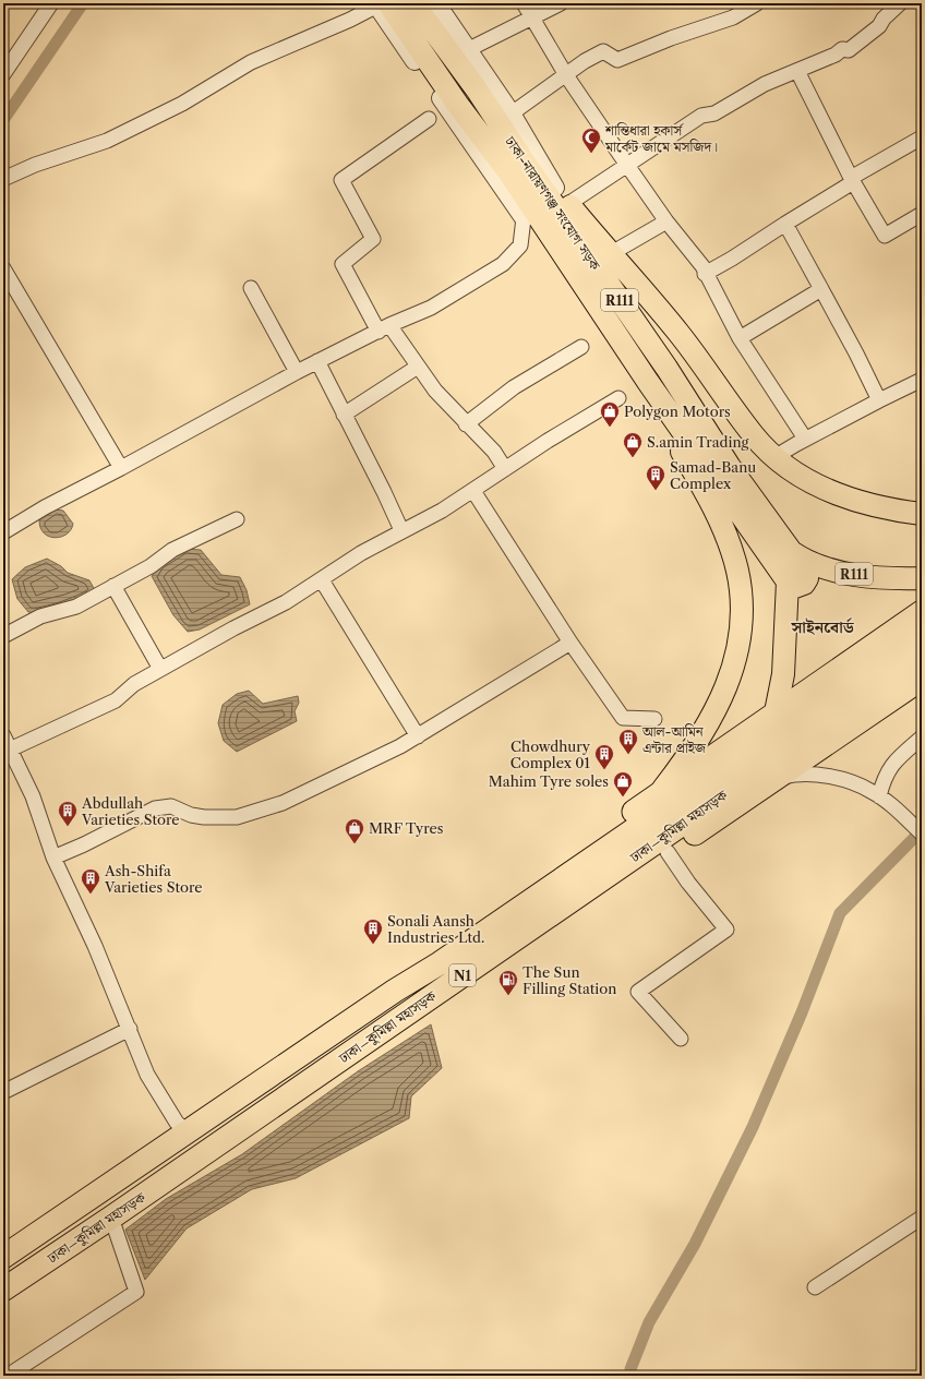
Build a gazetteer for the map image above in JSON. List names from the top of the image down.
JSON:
{
  "streets": {
    "highway": ["ঢাকা–কুমিল্লা মহাসড়ক", "N1"],
    "main road": ["ঢাকা-নারায়ণগঞ্জ সংযোগ সড়ক", "R111"]
  },
  "crossings": [
    ["ঢাকা-নারায়ণগঞ্জ সংযোগ সড়ক", "R111"]
  ],
  "districts": ["সাইনবোর্ড"],
  "places": {
    "mosque": ["শান্তিধারা হকার্স মার্কেট জামে মসজিদ।"],
    "shop": [
      "Polygon Motors",
      "S.amin Trading",
      "Mahim Tyre soles",
      "MRF Tyres"
    ],
    "building": [
      "Samad-Banu Complex",
      "আল-আমিন এন্টার প্রাইজ",
      "Chowdhury Complex 01",
      "Abdullah Varieties Store",
      "Ash-Shifa Varieties Store",
      "Sonali Aansh Industries Ltd."
    ],
    "fuel station": ["The Sun Filling Station"]
  }
}
